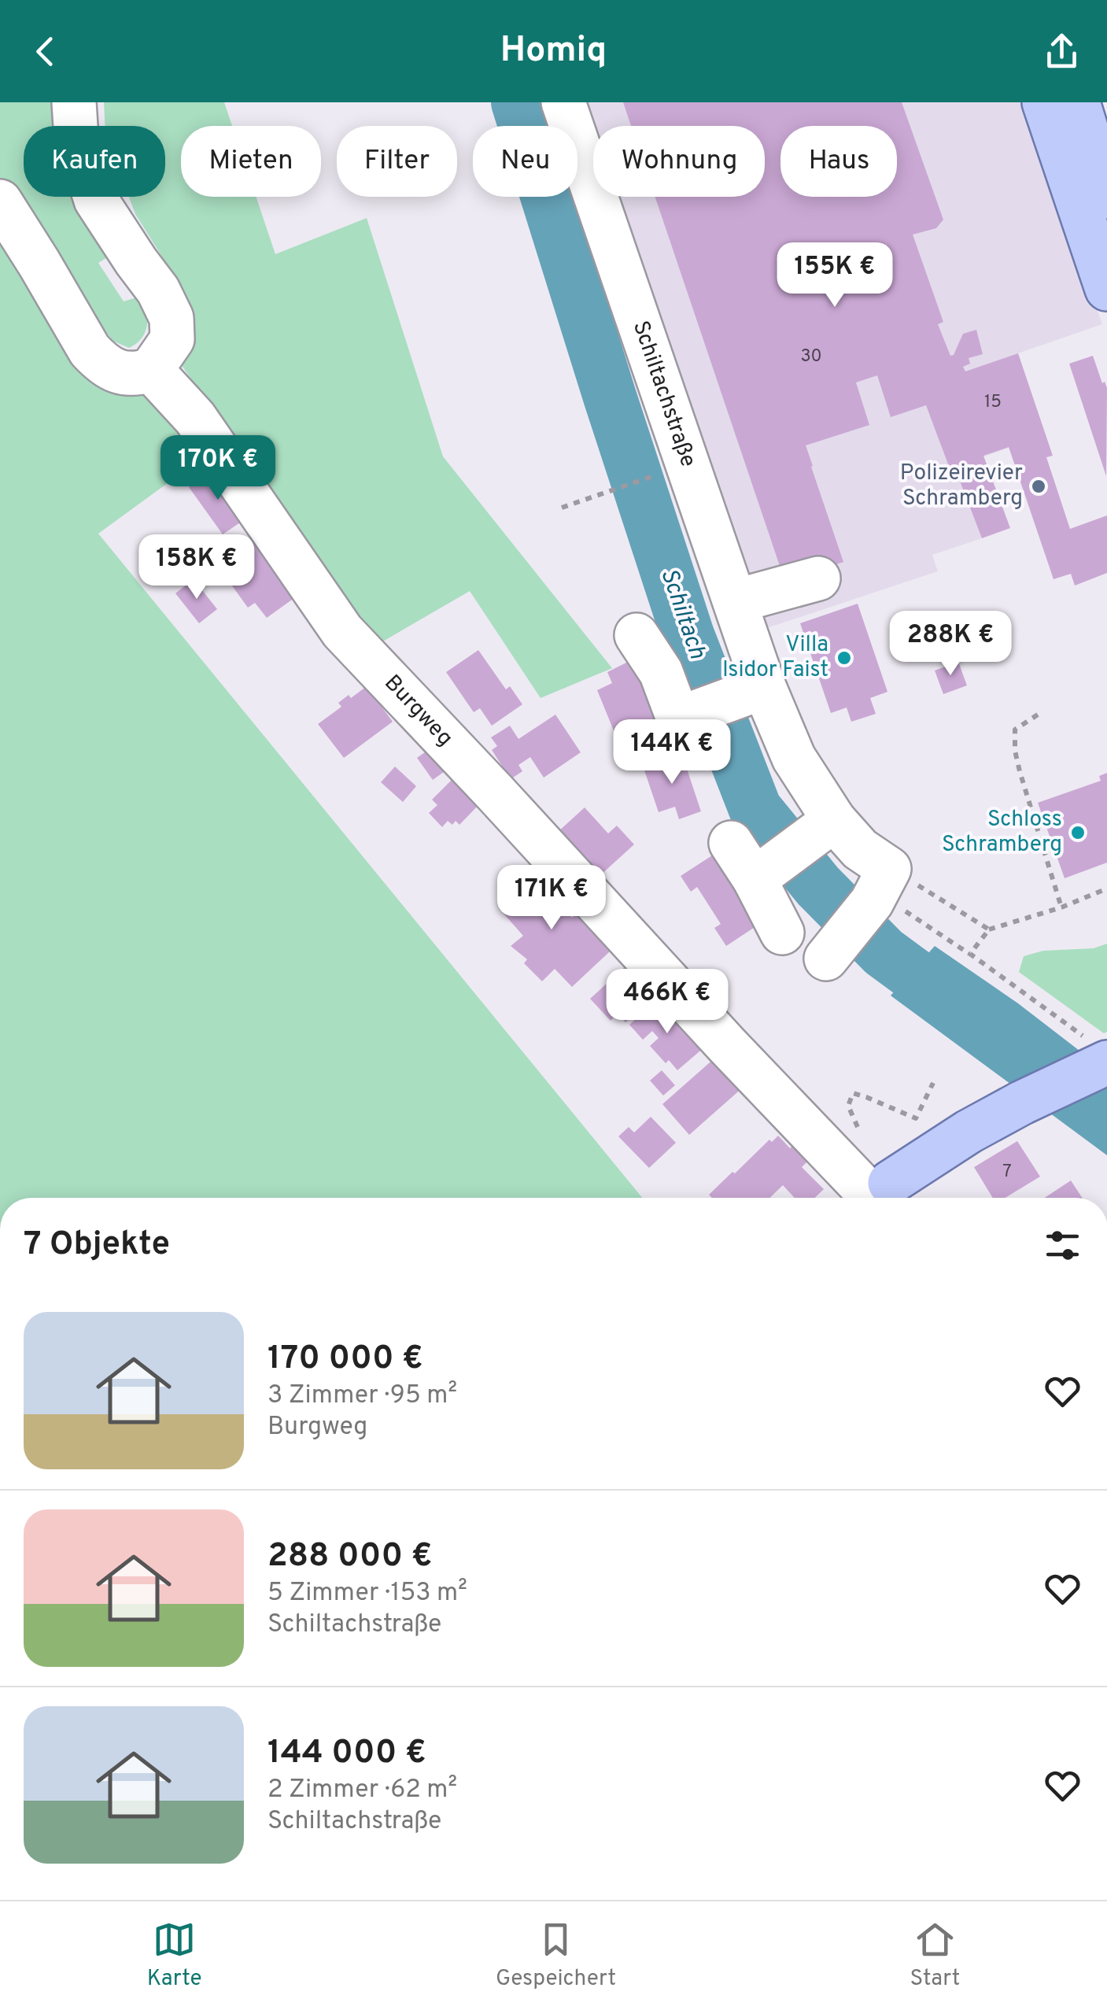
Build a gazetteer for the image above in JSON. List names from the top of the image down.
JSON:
{
  "streets": {
    "street": ["Schiltachstraße", "Burgweg"]
  },
  "water": ["Schiltach"],
  "places": ["Polizeirevier Schramberg", "Villa Isidor Faist", "Schloss Schramberg"],
  "house_numbers": ["30", "15", "7"],
  "page": {
    "header": "Homiq",
    "chip": [
      "Kaufen",
      "Mieten",
      "Filter",
      "Neu",
      "Wohnung",
      "Haus"
    ],
    "price": [
      "155K €",
      "170K €",
      "158K €",
      "288K €",
      "144K €",
      "171K €",
      "466K €"
    ],
    "heading": "7 Objekte",
    "list": [
      {
        "name": "170 000 €",
        "note": "3 Zimmer · 95 m² · Burgweg"
      },
      {
        "name": "288 000 €",
        "note": "5 Zimmer · 153 m² · Schiltachstraße"
      },
      {
        "name": "144 000 €",
        "note": "2 Zimmer · 62 m² · Schiltachstraße"
      }
    ],
    "tabs": ["Karte", "Gespeichert", "Start"]
  }
}
